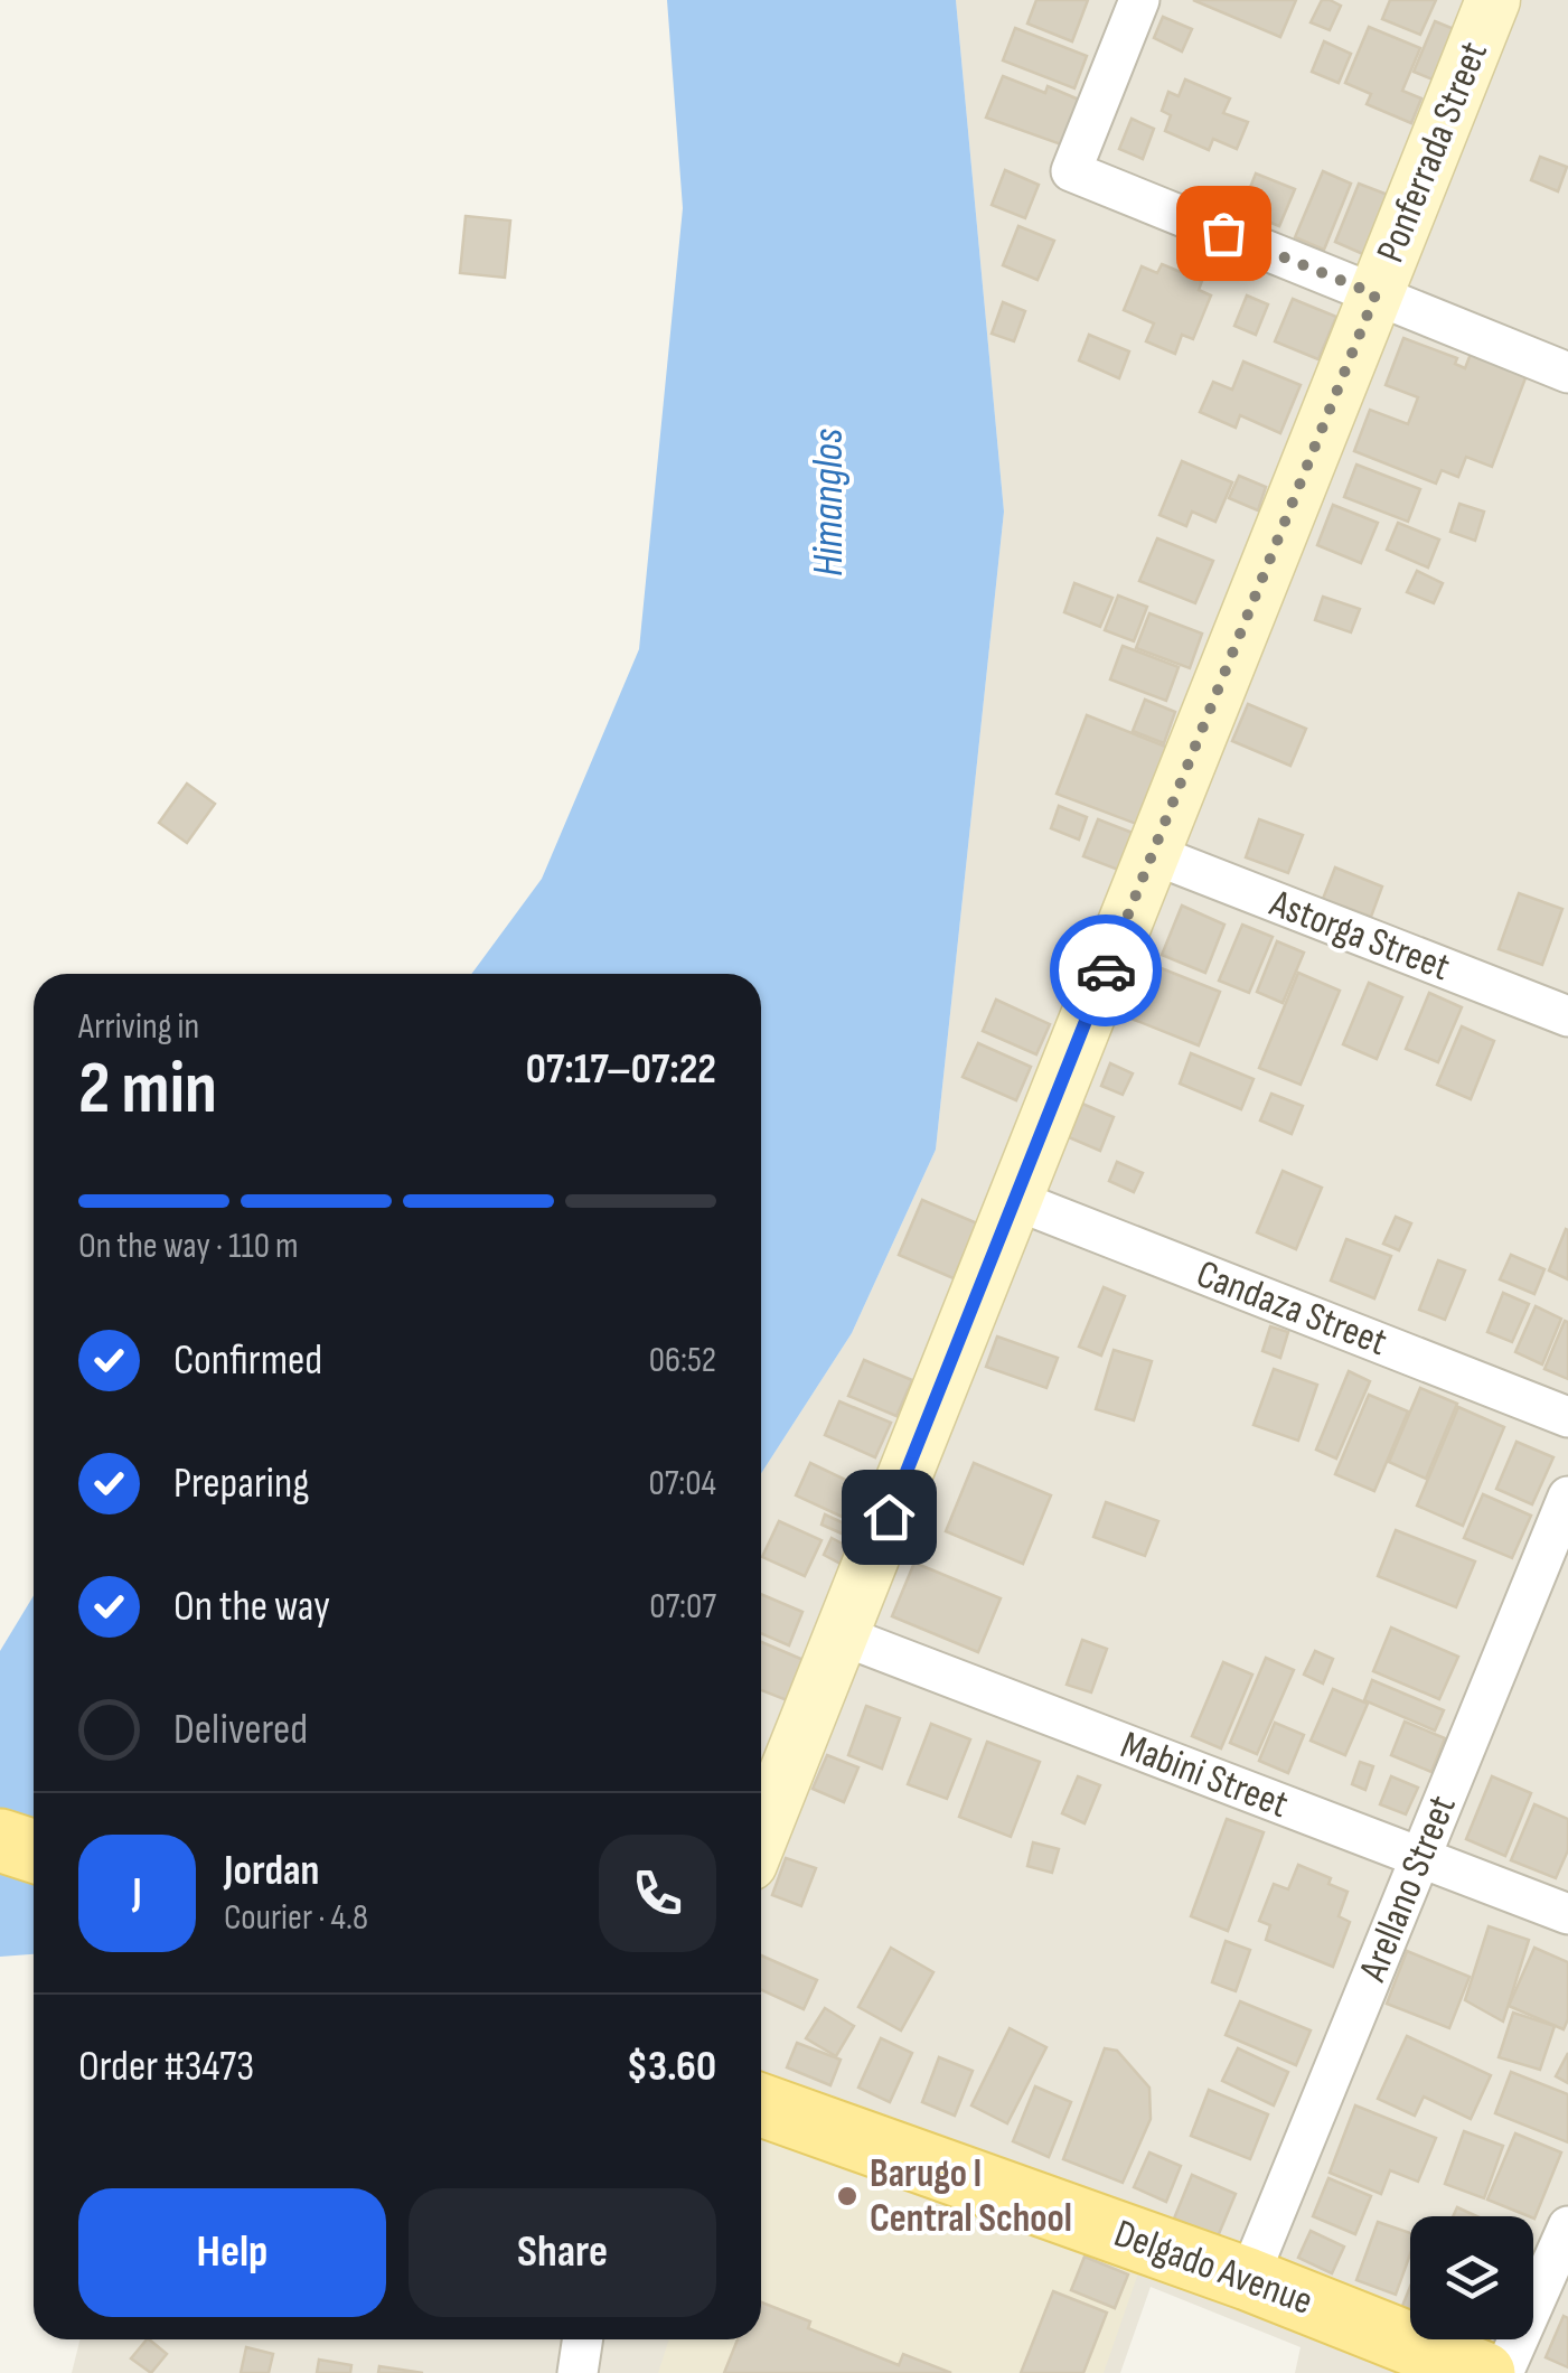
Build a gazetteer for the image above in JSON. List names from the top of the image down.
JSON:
{
  "streets": {
    "main road": ["Delgado Avenue"],
    "street": [
      "Ponferrada Street",
      "Astorga Street",
      "Candaza Street",
      "Mabini Street",
      "Arellano Street"
    ]
  },
  "crossings": [
    ["Ponferrada Street", "Astorga Street"],
    ["Ponferrada Street", "Candaza Street"],
    ["Ponferrada Street", "Mabini Street"],
    ["Mabini Street", "Arellano Street"],
    ["Arellano Street", "Delgado Avenue"]
  ],
  "water": ["Himanglos"],
  "places": ["Barugo I Central School"],
  "page": {
    "heading": ["2 min", "Arriving in", "07:17–07:22"],
    "panel": [
      "Jordan",
      "Courier · 4.8",
      "Order #3473",
      "$3.60"
    ],
    "bar": "On the way · 110 m",
    "list": [
      ["Confirmed", "06:52"],
      ["Preparing", "07:04"],
      ["On the way", "07:07"],
      "Delivered"
    ],
    "round": "J",
    "buttons": ["Help", "Share"]
  }
}
